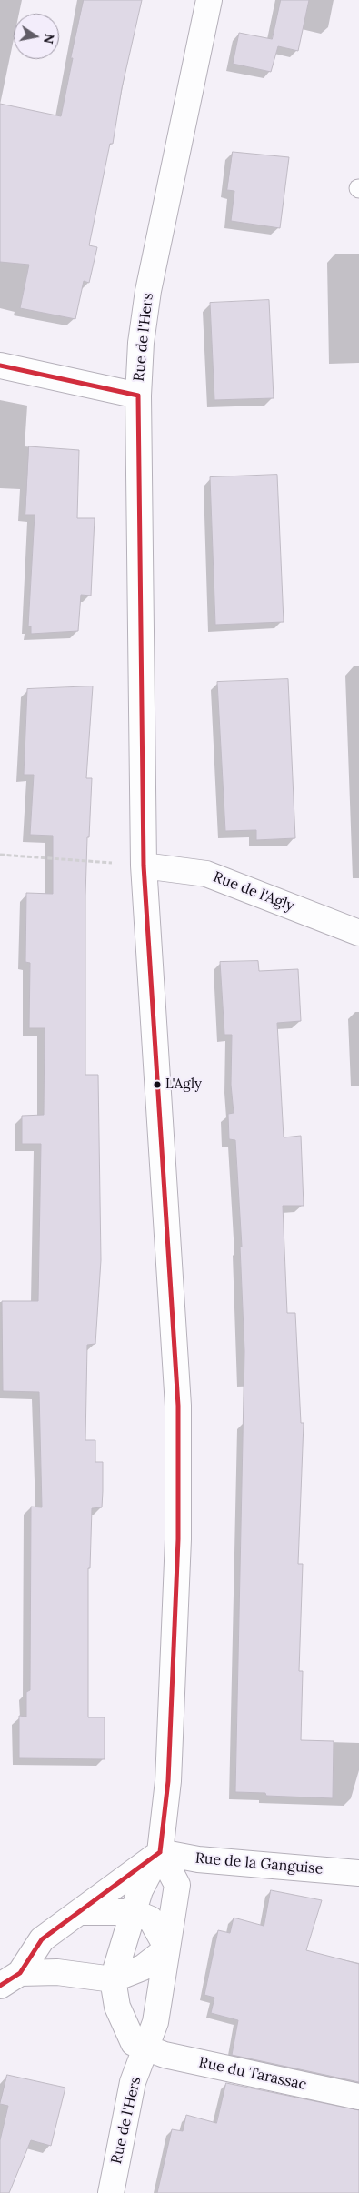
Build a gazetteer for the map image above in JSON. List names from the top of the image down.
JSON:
{
  "streets": {
    "street": [
      "Rue de l'Hers",
      "Rue de l'Agly",
      "Rue de la Ganguise",
      "Rue du Tarassac"
    ]
  },
  "crossings": [
    ["Rue de l'Hers", "Rue de l'Agly"],
    ["Rue de l'Hers", "Rue de la Ganguise"],
    ["Rue de l'Hers", "Rue du Tarassac"]
  ],
  "places": ["L'Agly"],
  "north": "right"
}
